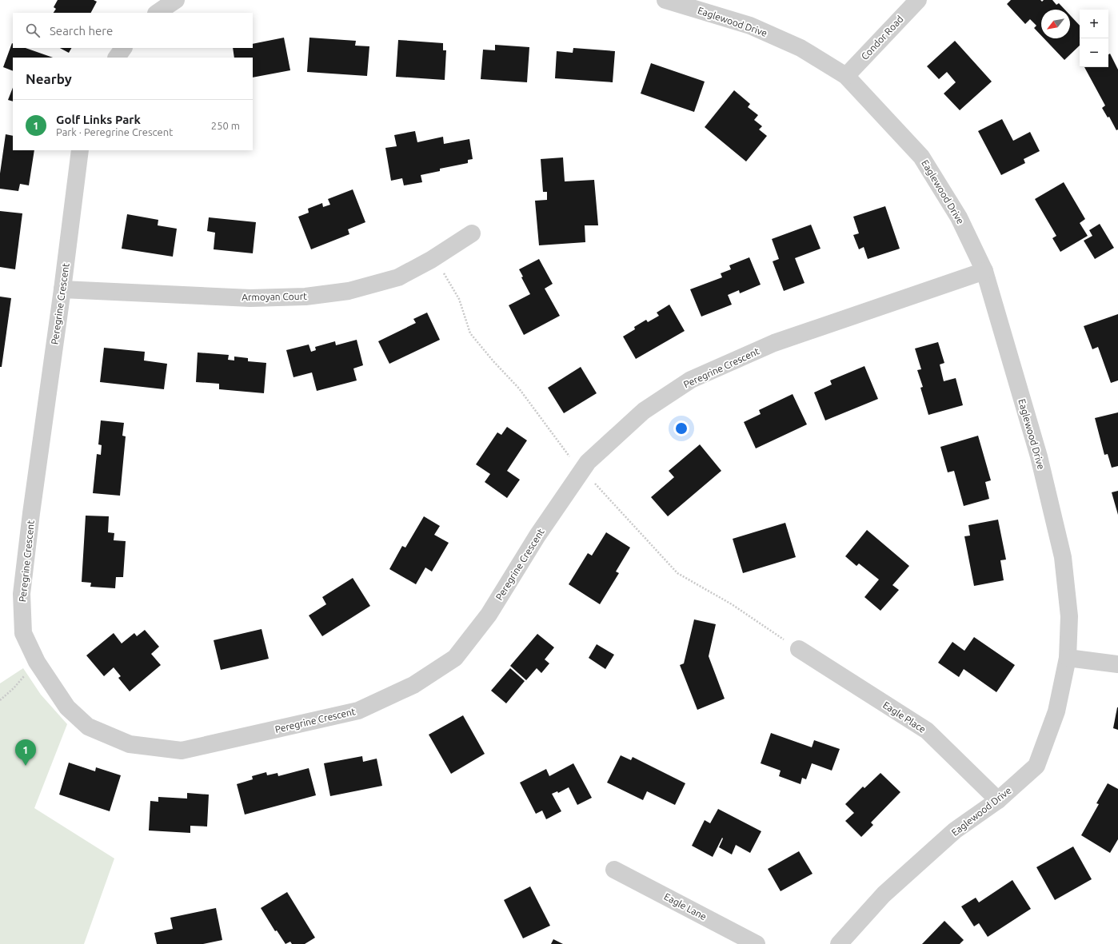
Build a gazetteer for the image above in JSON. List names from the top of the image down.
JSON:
{
  "streets": {
    "street": [
      "Eaglewood Drive",
      "Condor Road",
      "Armoyan Court",
      "Peregrine Crescent",
      "Eagle Place",
      "Eagle Lane"
    ]
  },
  "crossings": [
    ["Eaglewood Drive", "Condor Road"],
    ["Eaglewood Drive", "Peregrine Crescent"],
    ["Eaglewood Drive", "Eagle Place"],
    ["Armoyan Court", "Peregrine Crescent"]
  ],
  "north": "bottom left",
  "page": {
    "map_buttons": ["+", "−"],
    "search": "Search here",
    "heading": "Nearby",
    "list": [
      {
        "mark": "1",
        "name": "Golf Links Park",
        "note": "Park · Peregrine Crescent",
        "value": "250 m"
      }
    ],
    "pins": "1"
  }
}
